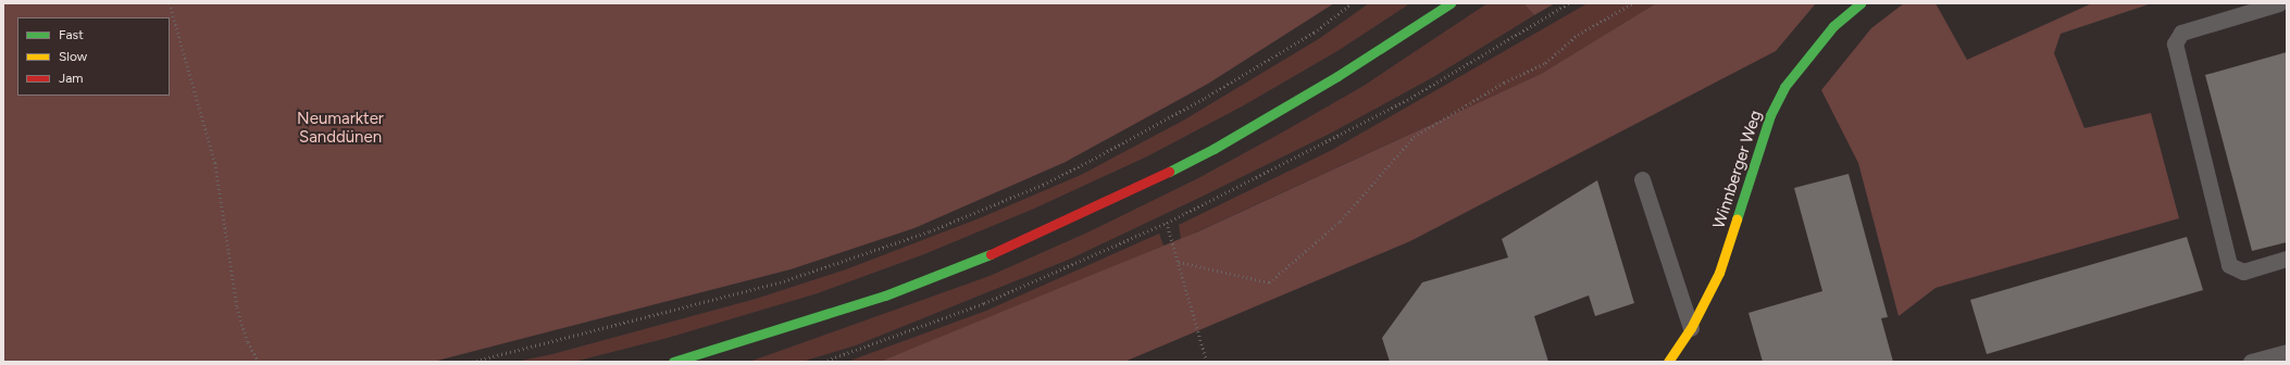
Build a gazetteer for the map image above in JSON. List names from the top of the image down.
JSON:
{
  "streets": {
    "main road": ["Winnberger Weg"]
  },
  "parks": ["Neumarkter Sanddünen"],
  "legend": ["Fast", "Slow", "Jam"]
}
